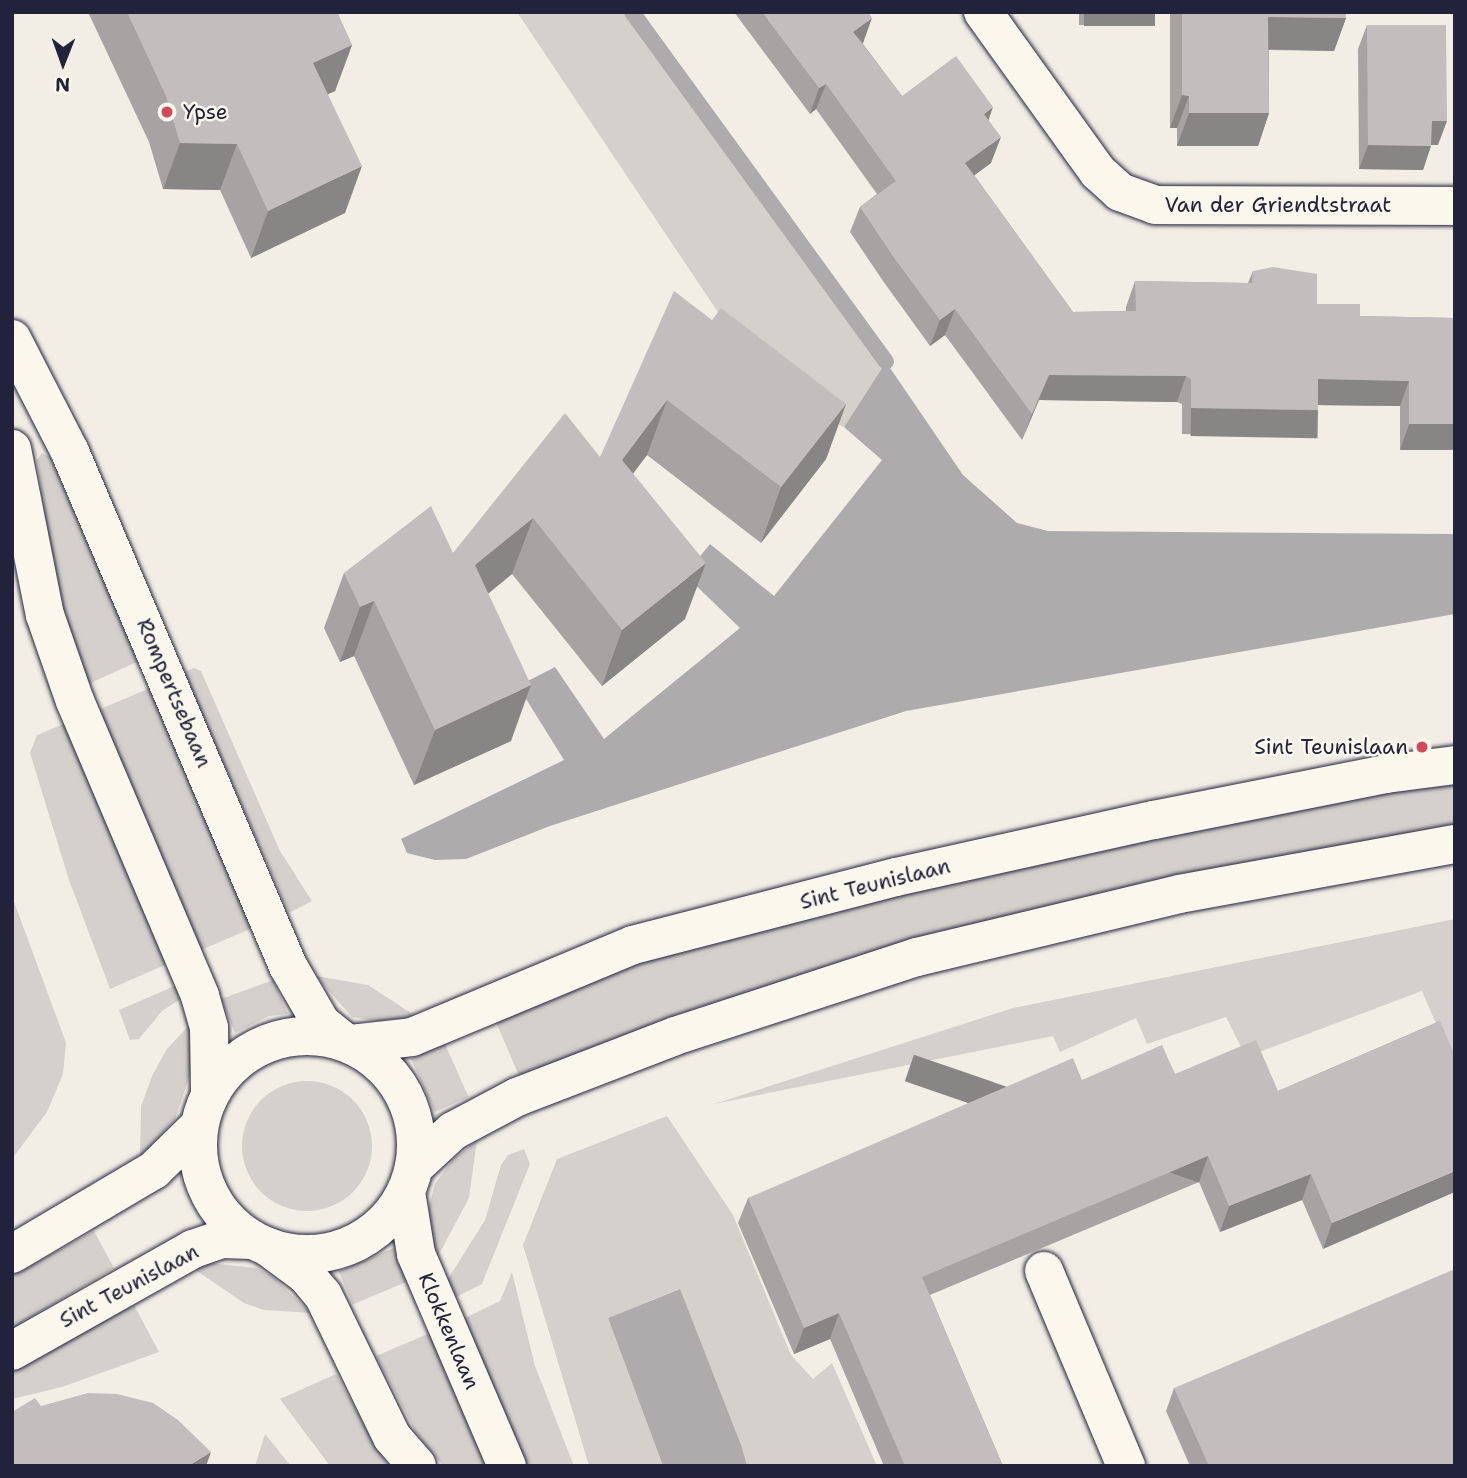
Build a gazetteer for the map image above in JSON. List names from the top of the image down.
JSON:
{
  "streets": {
    "street": [
      "Van der Griendtstraat",
      "Rompertsebaan",
      "Sint Teunislaan",
      "Klokkenlaan"
    ]
  },
  "crossings": [
    ["Rompertsebaan", "Sint Teunislaan"],
    ["Rompertsebaan", "Klokkenlaan"],
    ["Sint Teunislaan", "Klokkenlaan"]
  ],
  "places": ["Ypse", "Sint Teunislaan"],
  "north": "bottom"
}
